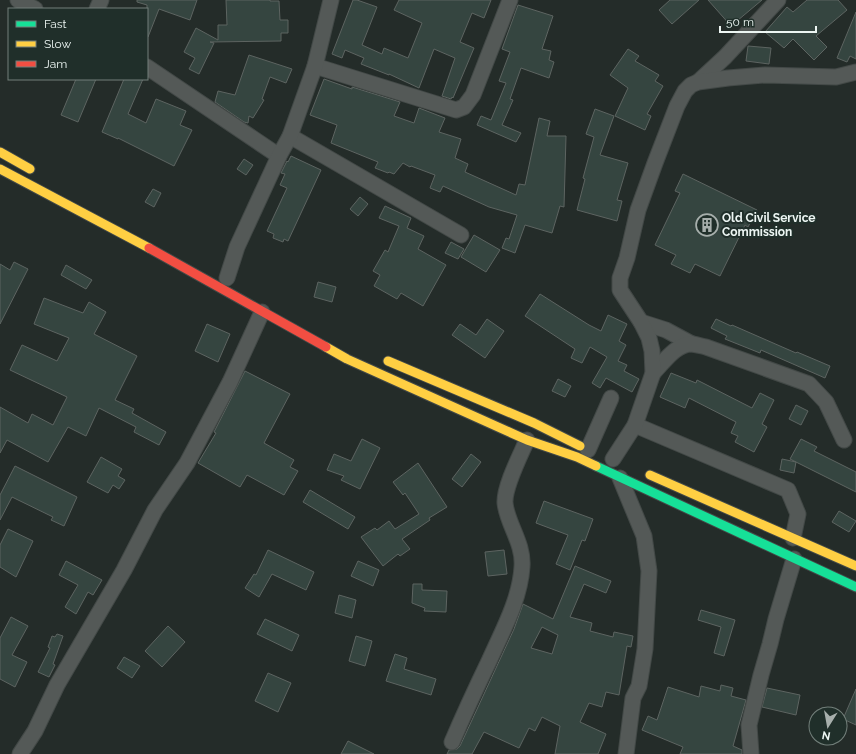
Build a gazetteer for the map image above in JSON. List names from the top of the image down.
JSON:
{
  "places": {
    "building": ["Old Civil Service Commission"]
  },
  "legend": ["Fast", "Slow", "Jam"],
  "scale_bar": "50 m",
  "north": "bottom"
}
